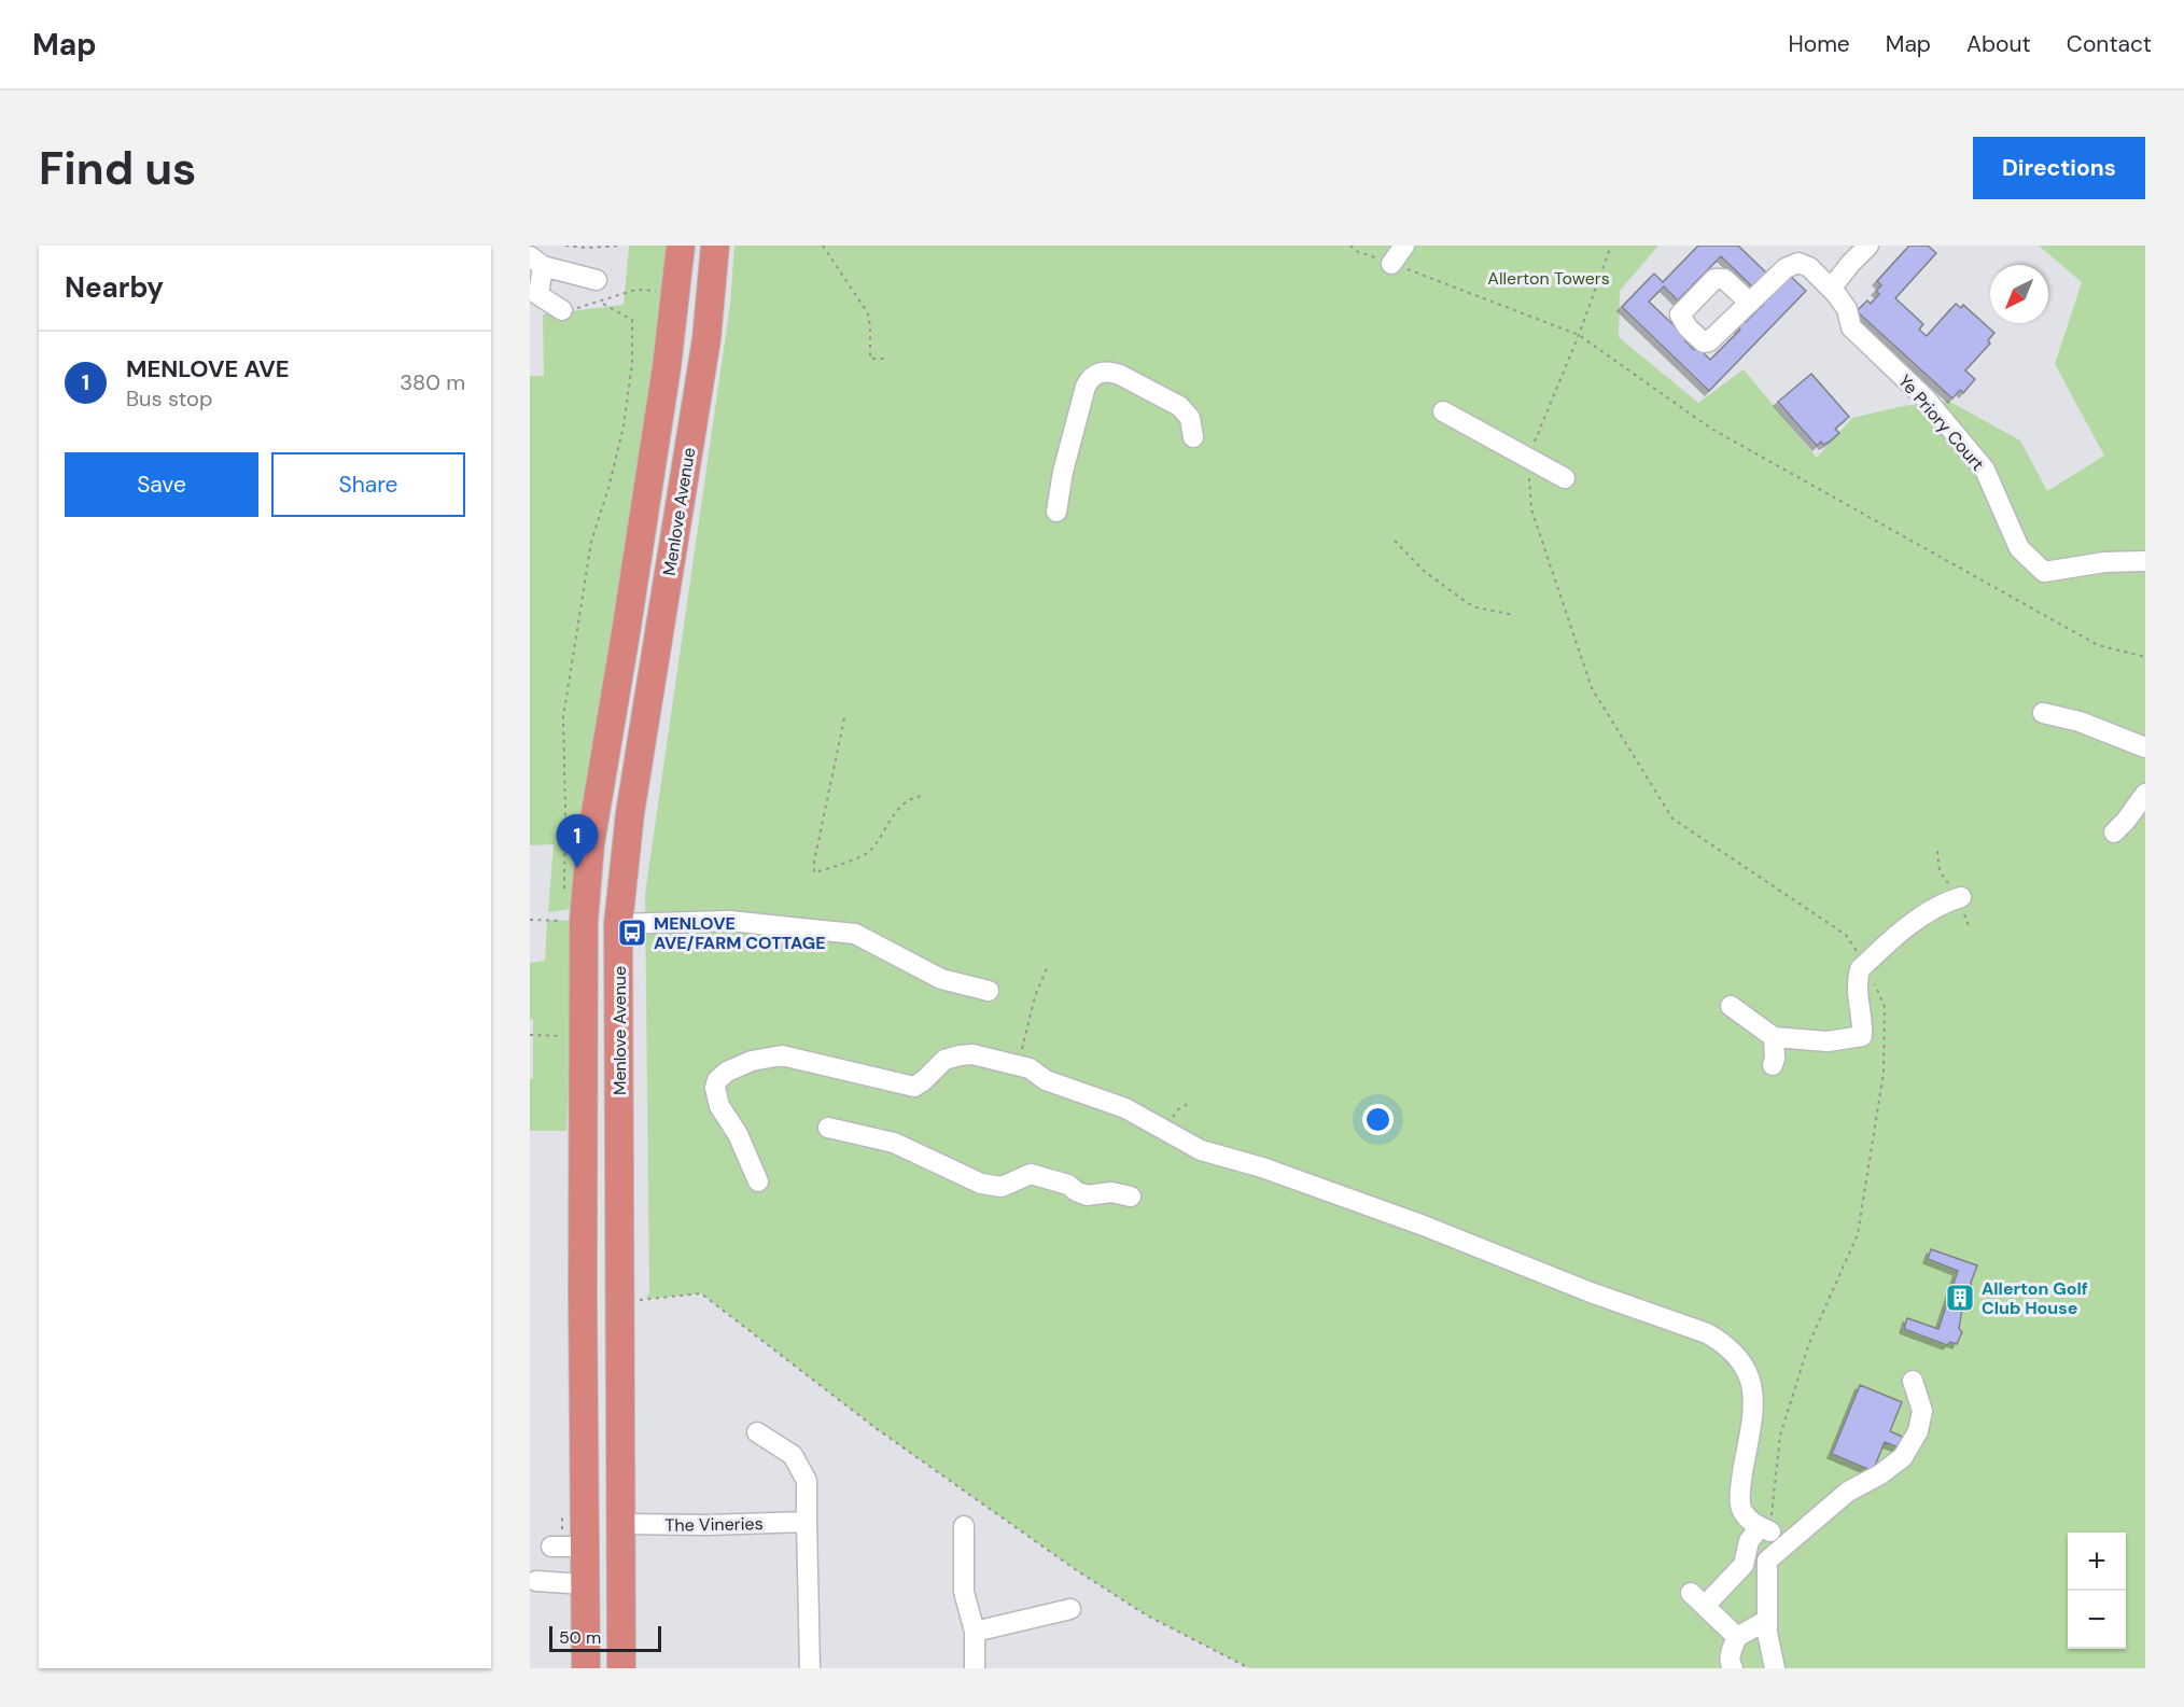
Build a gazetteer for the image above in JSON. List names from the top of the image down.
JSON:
{
  "streets": {
    "highway": ["Menlove Avenue"],
    "street": ["Ye Priory Court", "The Vineries"]
  },
  "crossings": [
    ["Menlove Avenue", "The Vineries"]
  ],
  "parks": ["Allerton Towers"],
  "places": {
    "bus stop": ["MENLOVE AVE/FARM COTTAGE"],
    "building": ["Allerton Golf Club House"]
  },
  "scale_bar": "50 m",
  "north": "bottom left",
  "page": {
    "header": "Map",
    "nav": [
      "Home",
      "Map",
      "About",
      "Contact"
    ],
    "buttons": [
      "Directions",
      ["Save", "Share"]
    ],
    "title": "Find us",
    "heading": "Nearby",
    "list": [
      {
        "mark": "1",
        "name": "MENLOVE AVE",
        "note": "Bus stop",
        "value": "380 m"
      }
    ],
    "pins": "1",
    "map_buttons": ["+", "−"],
    "scale": "50 m"
  }
}
